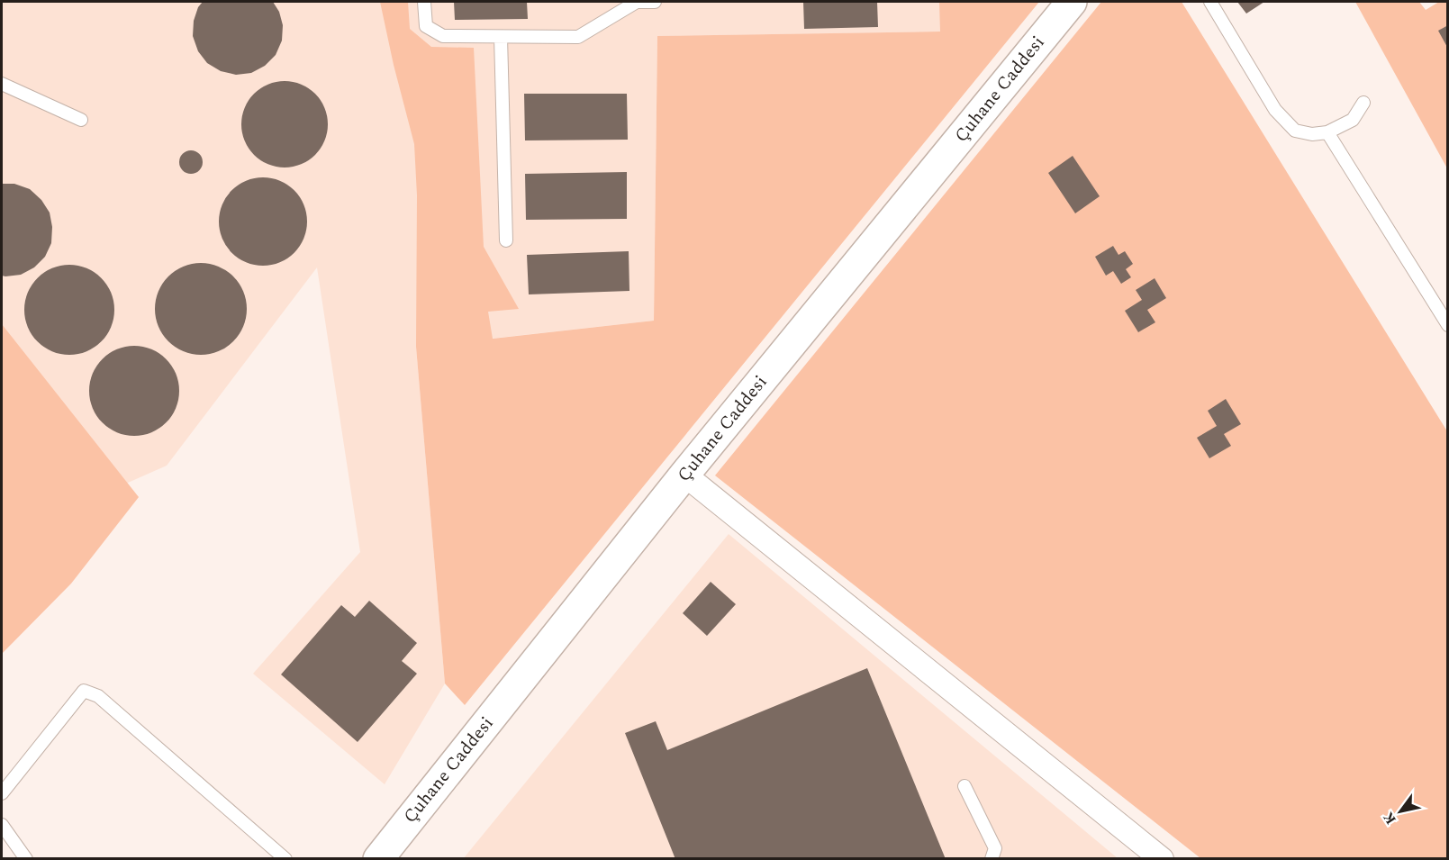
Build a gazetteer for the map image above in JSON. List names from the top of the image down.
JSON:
{
  "streets": {
    "main road": ["Çuhane Caddesi"]
  },
  "north": "bottom left"
}
